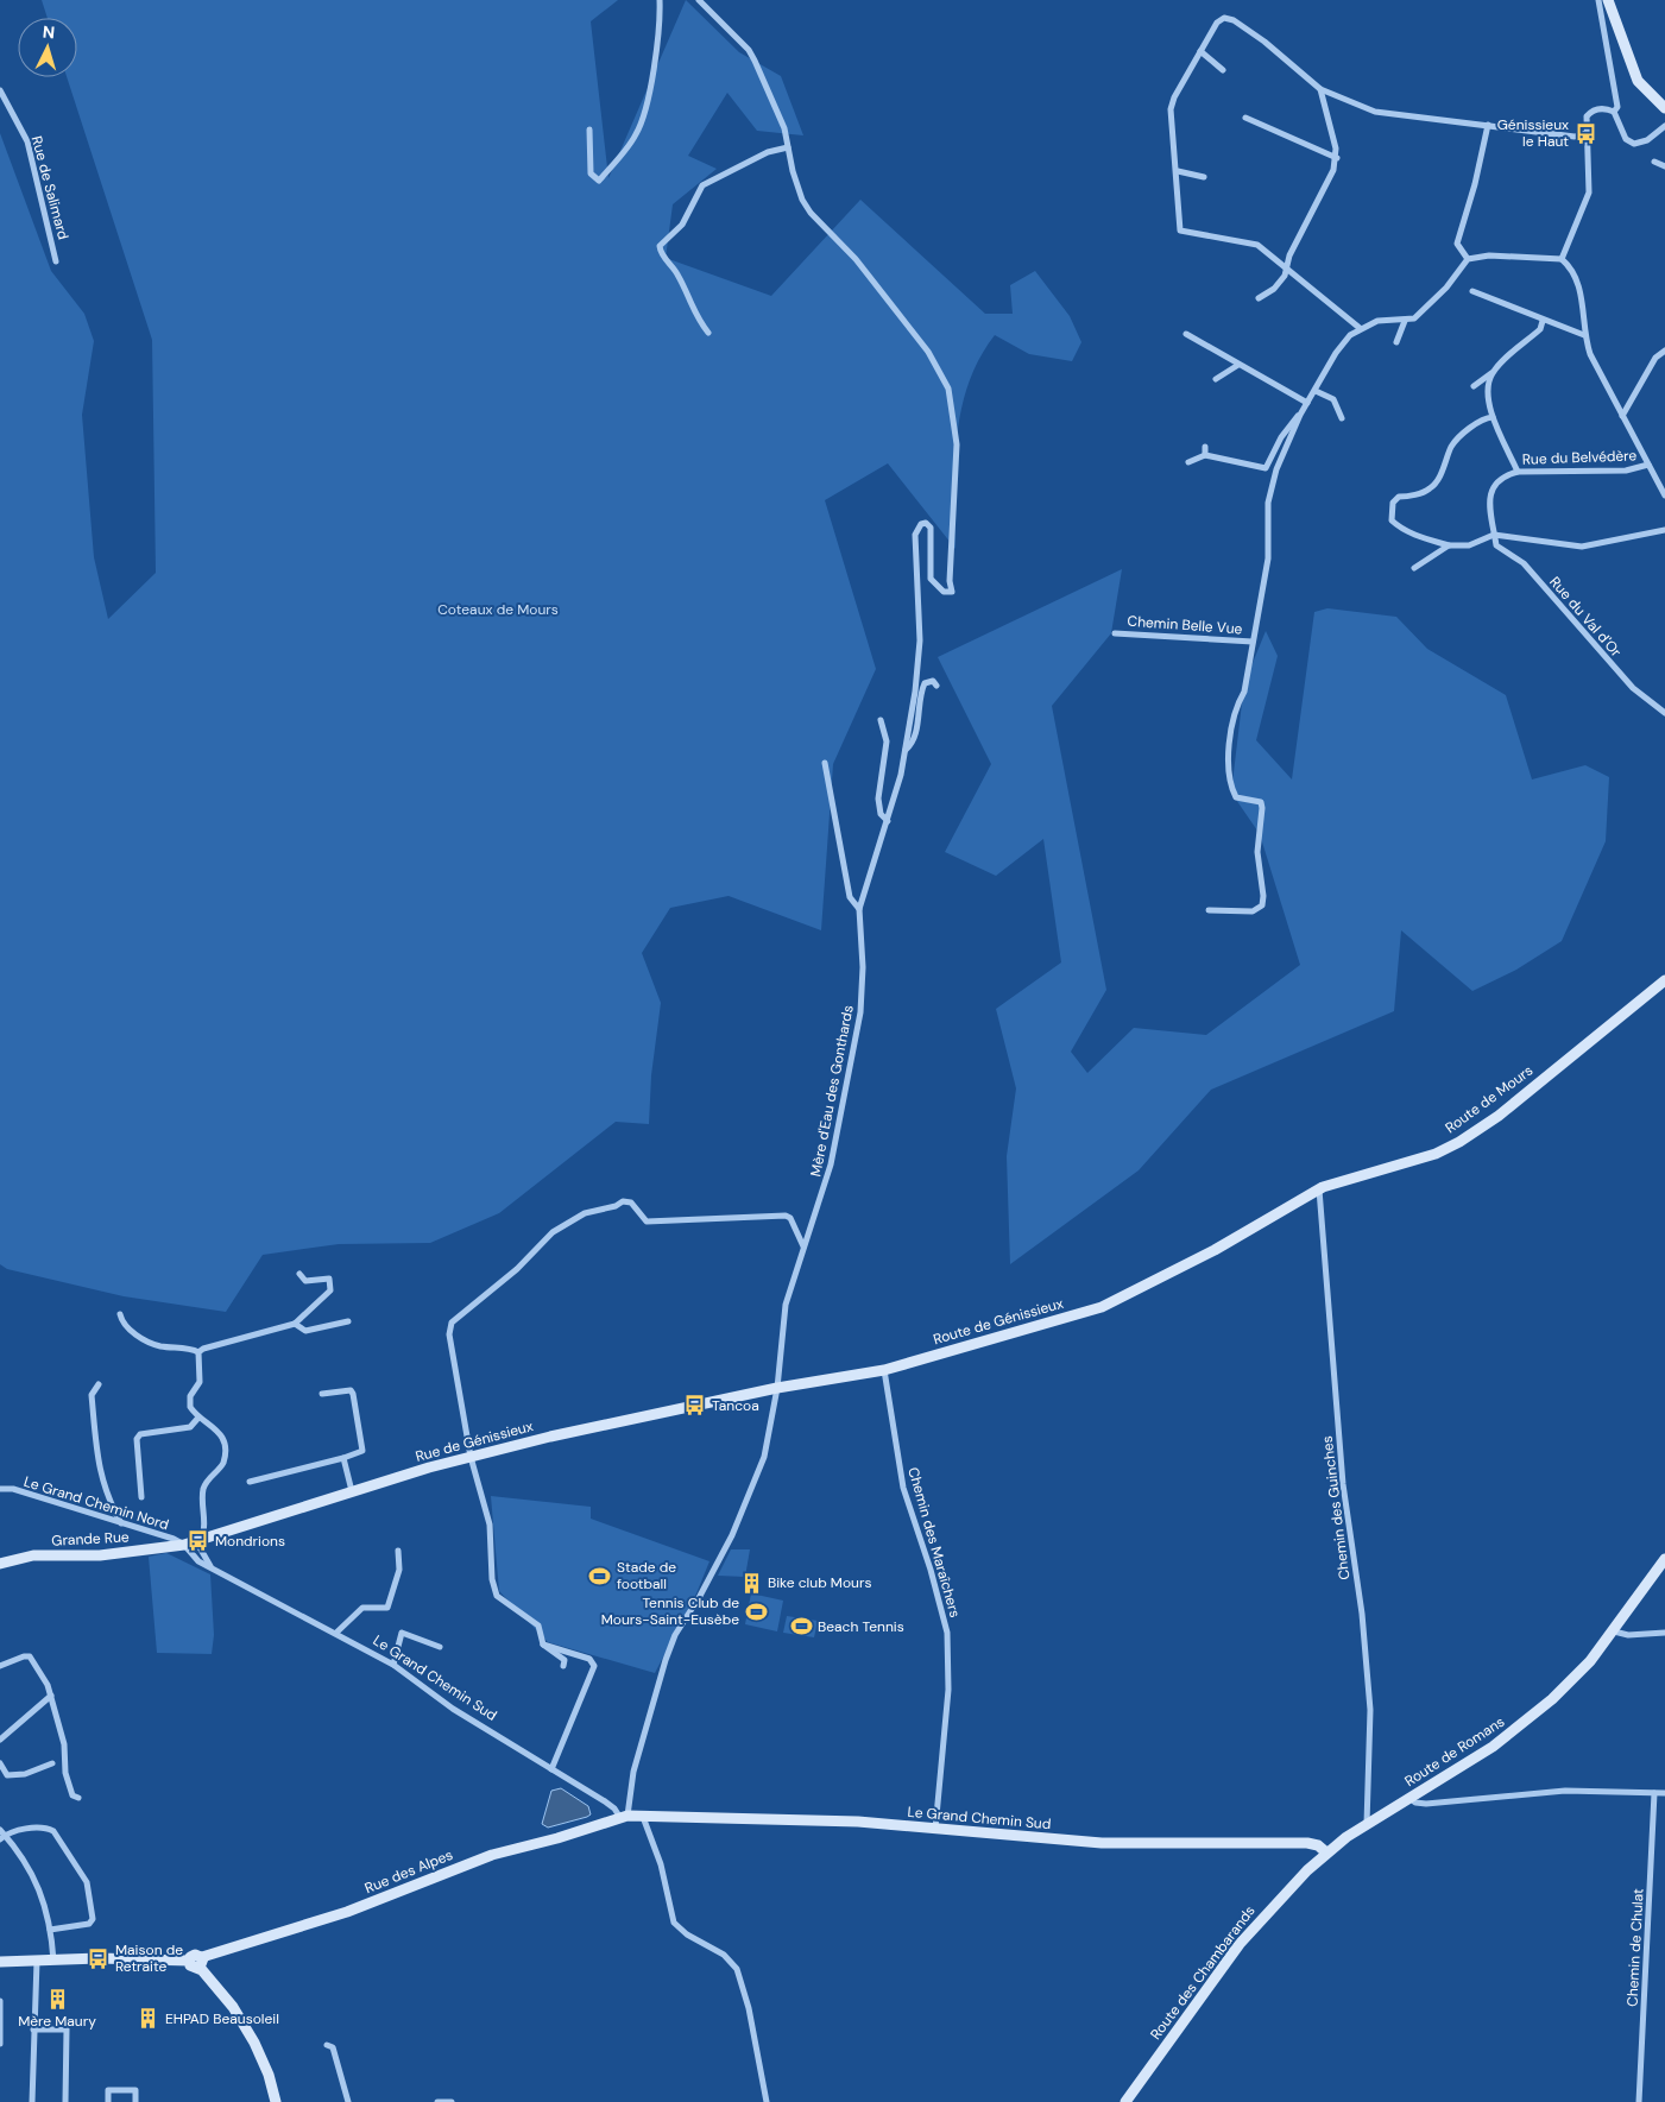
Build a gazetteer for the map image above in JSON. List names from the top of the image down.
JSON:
{
  "streets": {
    "street": [
      "Rue de Salimard",
      "Rue du Belvédère",
      "Rue du Val d'Or",
      "Chemin Belle Vue",
      "Mère d'Eau des Gonthards",
      "Route de Mours",
      "Route de Génissieux",
      "Rue de Génissieux",
      "Le Grand Chemin Nord",
      "Chemin des Guinches",
      "Grande Rue",
      "Chemin des Maraîchers",
      "Le Grand Chemin Sud",
      "Route de Romans",
      "Rue des Alpes",
      "Chemin de Chulat",
      "Route des Chambarands"
    ]
  },
  "crossings": [
    ["Rue du Belvédère", "Rue du Val d'Or"],
    ["Mère d'Eau des Gonthards", "Route de Génissieux"],
    ["Mère d'Eau des Gonthards", "Rue de Génissieux"],
    ["Mère d'Eau des Gonthards", "Le Grand Chemin Sud"],
    ["Mère d'Eau des Gonthards", "Rue des Alpes"],
    ["Route de Mours", "Route de Génissieux"],
    ["Route de Mours", "Chemin des Guinches"],
    ["Route de Génissieux", "Rue de Génissieux"],
    ["Route de Génissieux", "Chemin des Maraîchers"],
    ["Rue de Génissieux", "Le Grand Chemin Nord"],
    ["Rue de Génissieux", "Grande Rue"],
    ["Rue de Génissieux", "Le Grand Chemin Sud"],
    ["Le Grand Chemin Nord", "Grande Rue"],
    ["Le Grand Chemin Nord", "Le Grand Chemin Sud"],
    ["Chemin des Guinches", "Route de Romans"],
    ["Chemin des Guinches", "Route des Chambarands"],
    ["Grande Rue", "Le Grand Chemin Sud"],
    ["Chemin des Maraîchers", "Le Grand Chemin Sud"],
    ["Le Grand Chemin Sud", "Rue des Alpes"],
    ["Le Grand Chemin Sud", "Route des Chambarands"],
    ["Route de Romans", "Route des Chambarands"]
  ],
  "parks": ["Coteaux de Mours"],
  "places": {
    "bus stop": [
      "Génissieux le Haut",
      "Tancoa",
      "Mondrions",
      "Maison de Retraite"
    ],
    "sports": ["Stade de football", "Tennis Club de Mours-Saint-Eusèbe", "Beach Tennis"],
    "building": ["Bike club Mours", "Mère Maury", "EHPAD Beausoleil"]
  },
  "north": "top"
}
